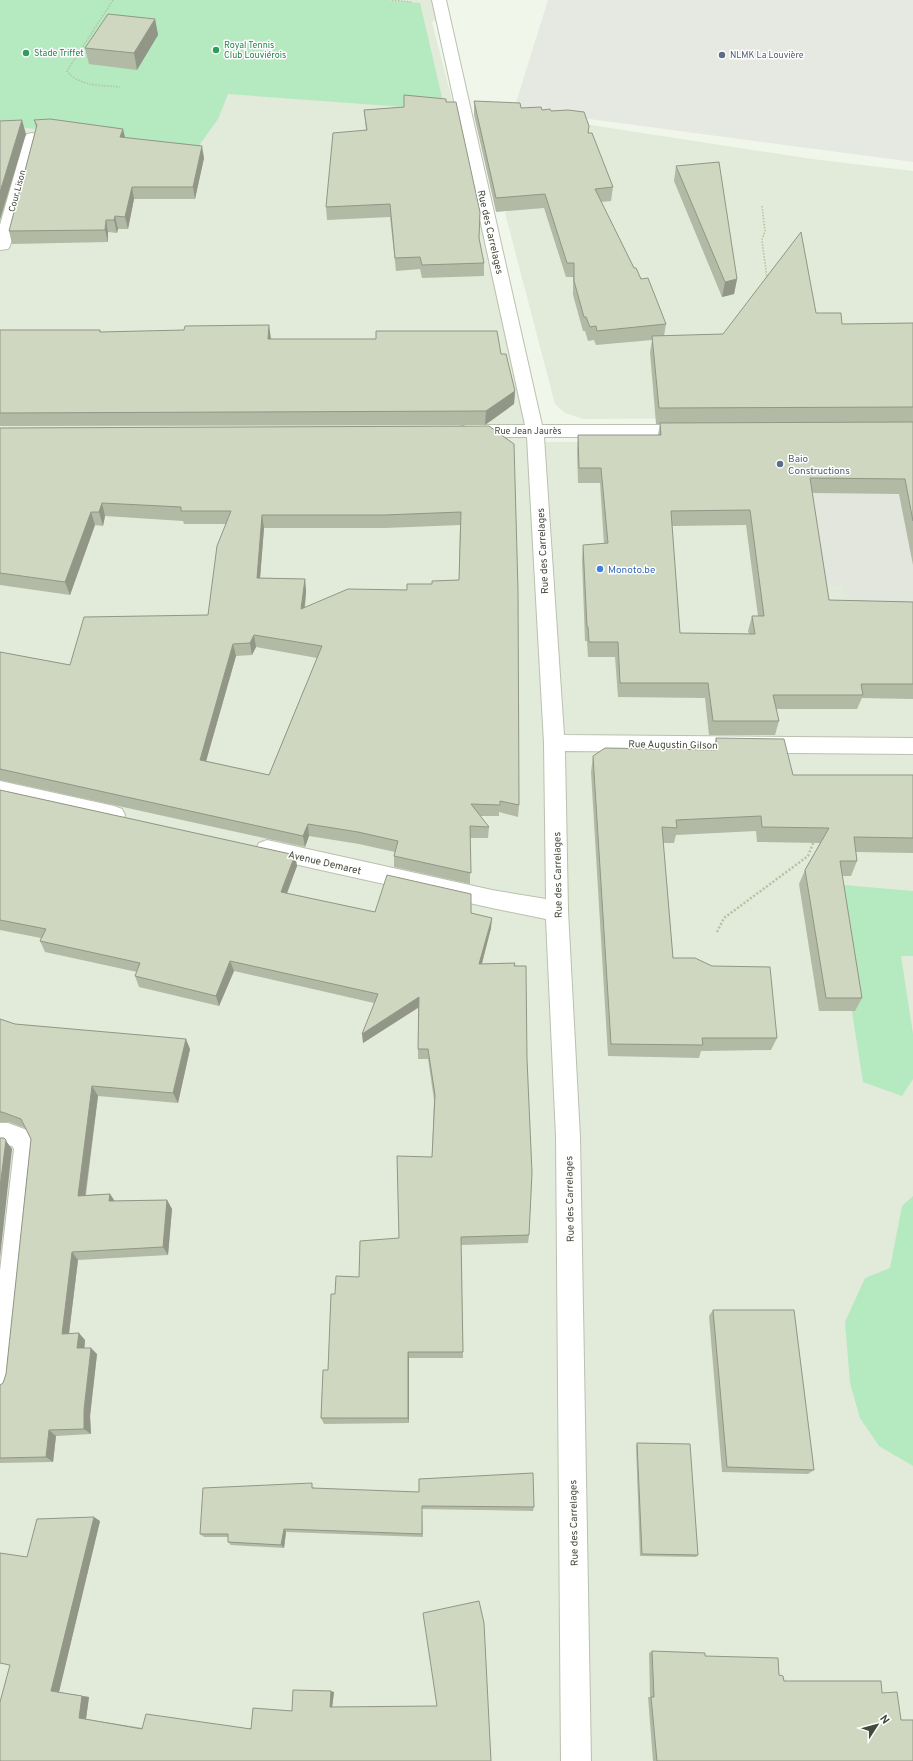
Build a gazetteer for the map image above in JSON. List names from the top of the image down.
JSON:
{
  "streets": {
    "street": [
      "Cour Lison",
      "Rue des Carrelages",
      "Rue Jean Jaurès",
      "Rue Augustin Gilson",
      "Avenue Demaret"
    ]
  },
  "crossings": [
    ["Rue des Carrelages", "Rue Jean Jaurès"],
    ["Rue des Carrelages", "Rue Augustin Gilson"],
    ["Rue des Carrelages", "Avenue Demaret"]
  ],
  "places": [
    "Royal Tennis Club Louviérois",
    "Stade Triffet",
    "NLMK La Louvière",
    "Baio Constructions",
    "Monoto.be"
  ],
  "north": "top right"
}
